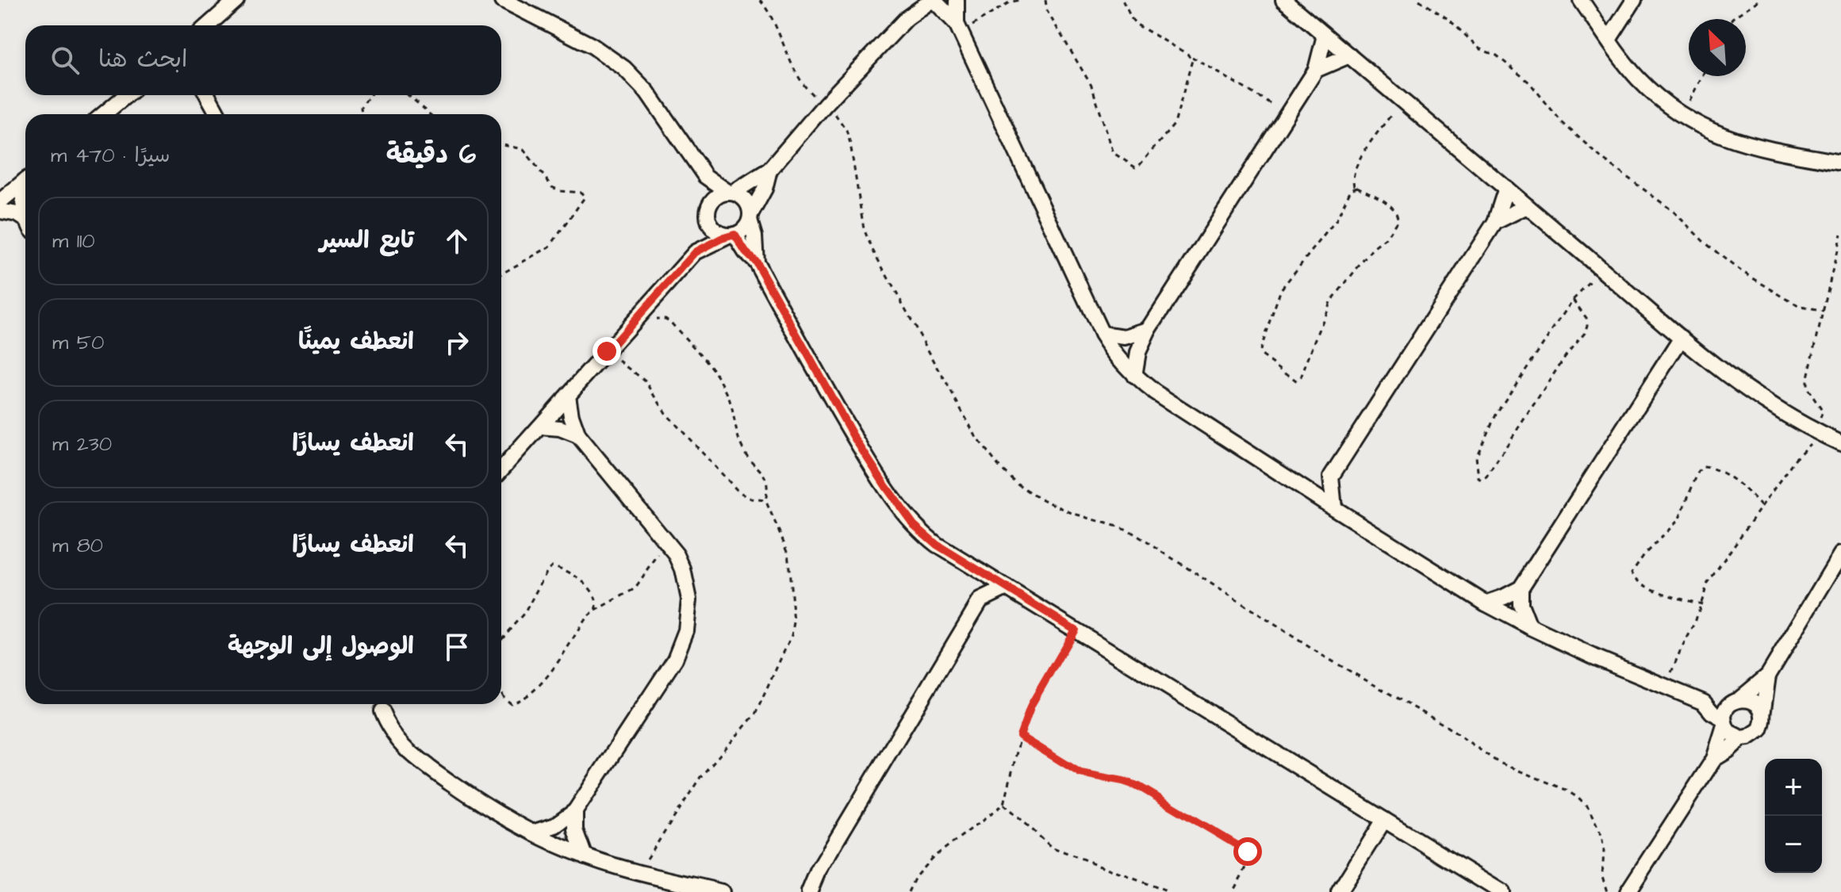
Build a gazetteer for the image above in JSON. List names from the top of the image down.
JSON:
{
  "north": "top left",
  "page": {
    "search": "ابحث هنا",
    "heading": ["6 دقيقة", "سيرًا · 470 m"],
    "list": [
      ["تابع السير", "110 m"],
      ["انعطف يمينًا", "50 m"],
      ["انعطف يسارًا", "230 m"],
      ["انعطف يسارًا", "80 m"],
      "الوصول إلى الوجهة"
    ],
    "map_buttons": ["+", "−"]
  }
}
